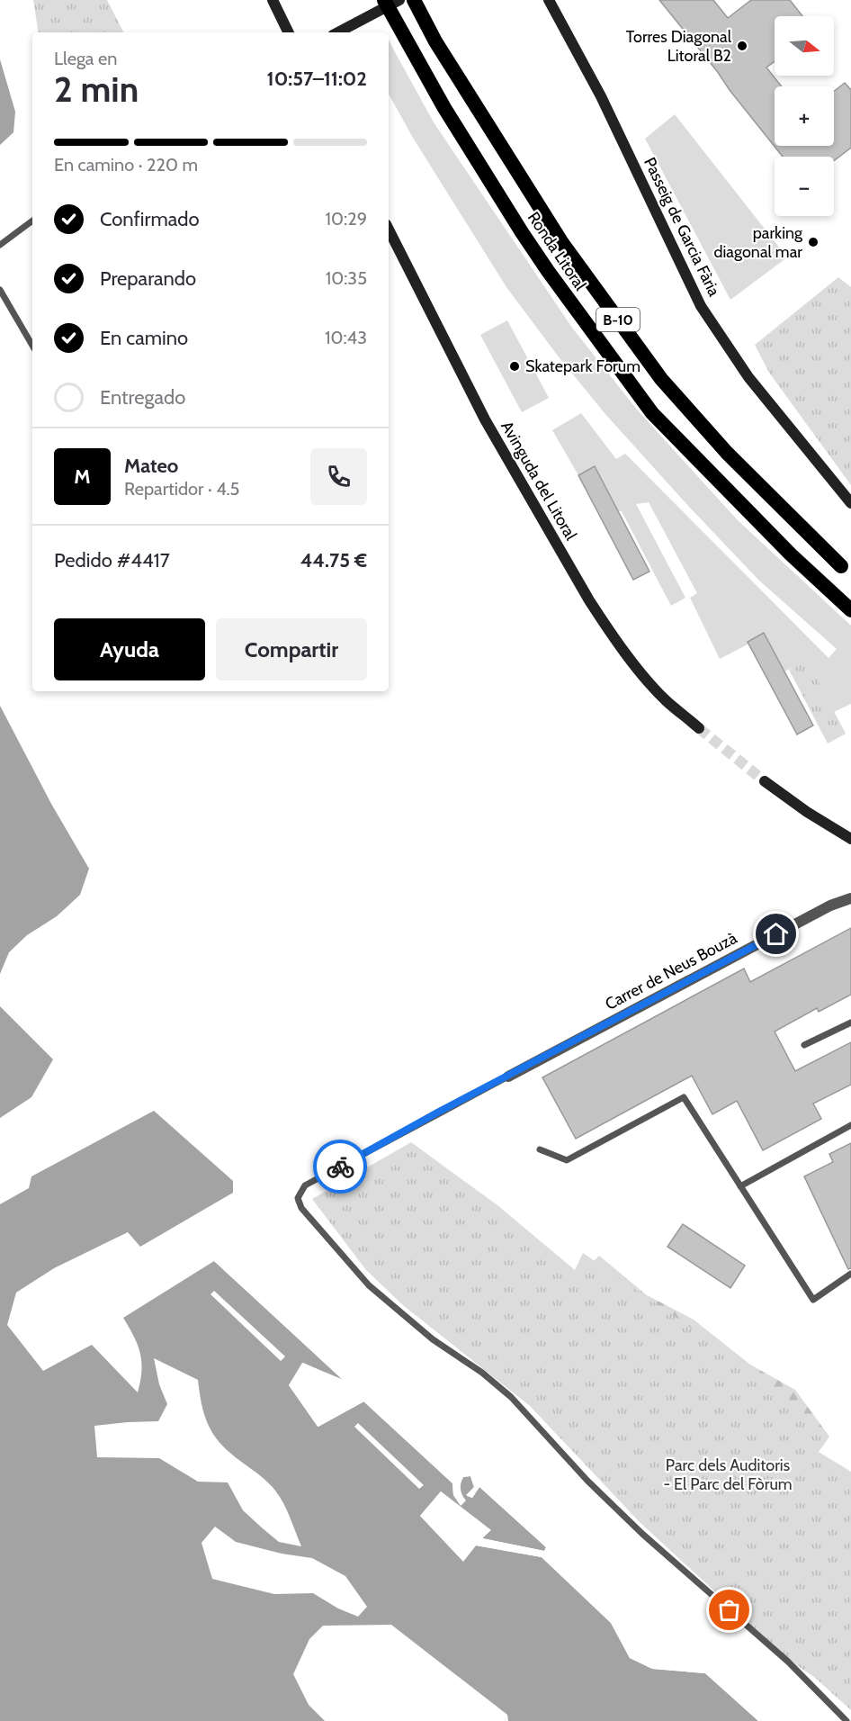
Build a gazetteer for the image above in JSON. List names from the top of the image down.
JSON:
{
  "streets": {
    "highway": ["Ronda Litoral", "B-10"],
    "main road": ["Passeig de Garcia Fària", "Avinguda del Litoral"],
    "street": ["Carrer de Neus Bouzà"]
  },
  "parks": ["Parc dels Auditoris - El Parc del Fòrum"],
  "places": ["Torres Diagonal Litoral B2", "parking diagonal mar", "Skatepark Forum"],
  "north": "right",
  "page": {
    "map_buttons": ["+", "−"],
    "heading": ["2 min", "Llega en", "10:57–11:02"],
    "panel": [
      "Mateo",
      "Repartidor · 4.5",
      "Pedido #4417",
      "44.75 €"
    ],
    "bar": "En camino · 220 m",
    "list": [
      ["Confirmado", "10:29"],
      ["Preparando", "10:35"],
      ["En camino", "10:43"],
      "Entregado"
    ],
    "round": "M",
    "buttons": ["Ayuda", "Compartir"]
  }
}
